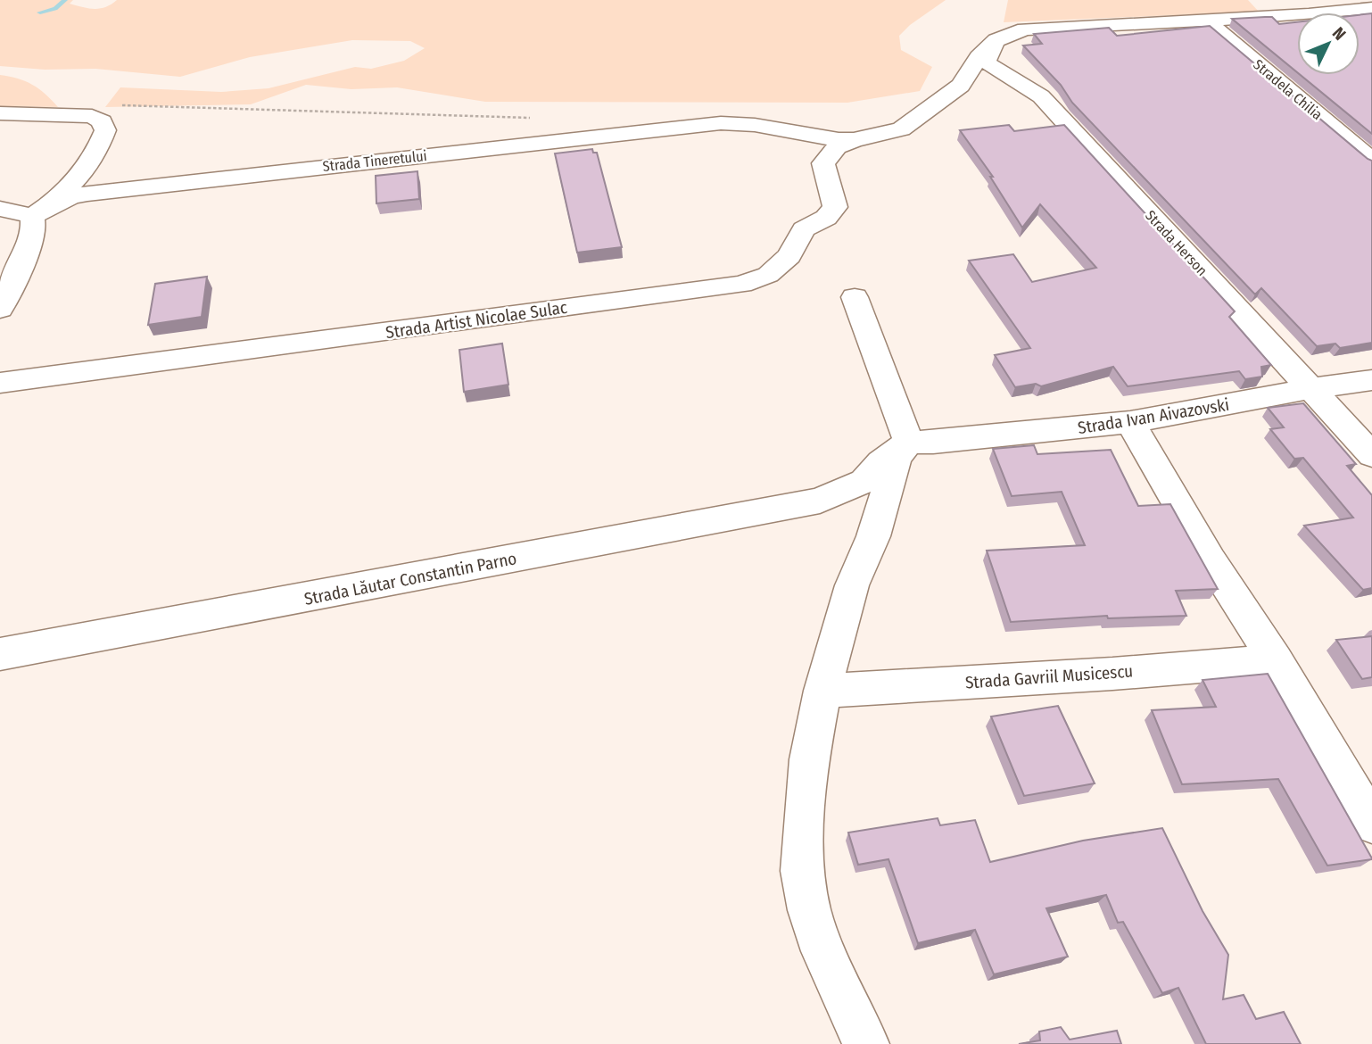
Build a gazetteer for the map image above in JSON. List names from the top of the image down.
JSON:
{
  "streets": {
    "street": [
      "Stradela Chilia",
      "Strada Tineretului",
      "Strada Herson",
      "Strada Artist Nicolae Sulac",
      "Strada Ivan Aivazovski",
      "Strada Lăutar Constantin Parno",
      "Strada Gavriil Musicescu"
    ]
  },
  "crossings": [
    ["Strada Tineretului", "Strada Artist Nicolae Sulac"],
    ["Strada Herson", "Strada Ivan Aivazovski"],
    ["Strada Ivan Aivazovski", "Strada Lăutar Constantin Parno"]
  ],
  "north": "top right"
}
